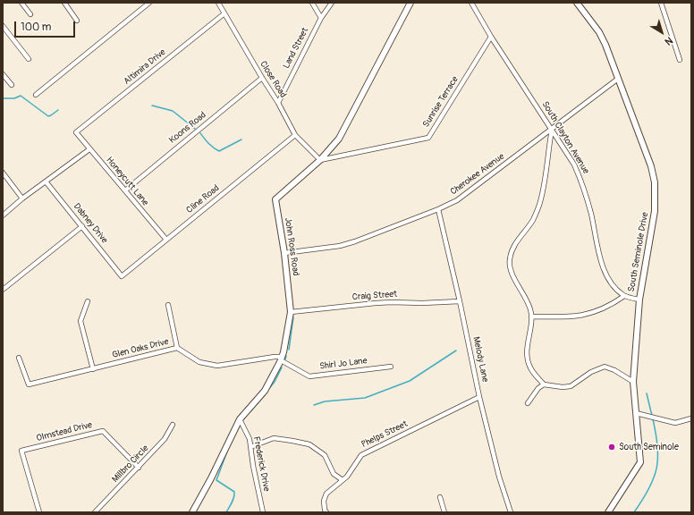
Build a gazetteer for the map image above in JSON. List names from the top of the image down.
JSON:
{
  "streets": {
    "street": [
      "Land Street",
      "Altimira Drive",
      "Close Road",
      "Sunrise Terrace",
      "Koons Road",
      "South Clayton Avenue",
      "Cherokee Avenue",
      "Honeycutt Lane",
      "Cline Road",
      "Dabney Drive",
      "John Ross Road",
      "South Seminole Drive",
      "Craig Street",
      "Glen Oaks Drive",
      "Melody Lane",
      "Shirl Jo Lane",
      "Olmstead Drive",
      "Phelps Street",
      "Millbro Circle",
      "Frederick Drive"
    ]
  },
  "crossings": [
    ["Land Street", "Close Road"],
    ["Altimira Drive", "Close Road"],
    ["Altimira Drive", "Honeycutt Lane"],
    ["Close Road", "Sunrise Terrace"],
    ["Close Road", "Koons Road"],
    ["Close Road", "Cline Road"],
    ["Close Road", "John Ross Road"],
    ["Sunrise Terrace", "South Clayton Avenue"],
    ["Sunrise Terrace", "John Ross Road"],
    ["Koons Road", "Honeycutt Lane"],
    ["South Clayton Avenue", "Cherokee Avenue"],
    ["Cherokee Avenue", "John Ross Road"],
    ["Cherokee Avenue", "South Seminole Drive"],
    ["Cherokee Avenue", "Melody Lane"],
    ["Honeycutt Lane", "Cline Road"],
    ["Cline Road", "Dabney Drive"],
    ["John Ross Road", "Craig Street"],
    ["John Ross Road", "Glen Oaks Drive"],
    ["John Ross Road", "Shirl Jo Lane"],
    ["John Ross Road", "Frederick Drive"],
    ["Craig Street", "Melody Lane"],
    ["Glen Oaks Drive", "Shirl Jo Lane"],
    ["Melody Lane", "Phelps Street"],
    ["Olmstead Drive", "Millbro Circle"]
  ],
  "places": ["South Seminole"],
  "scale_bar": "100 m",
  "north": "bottom right"
}
